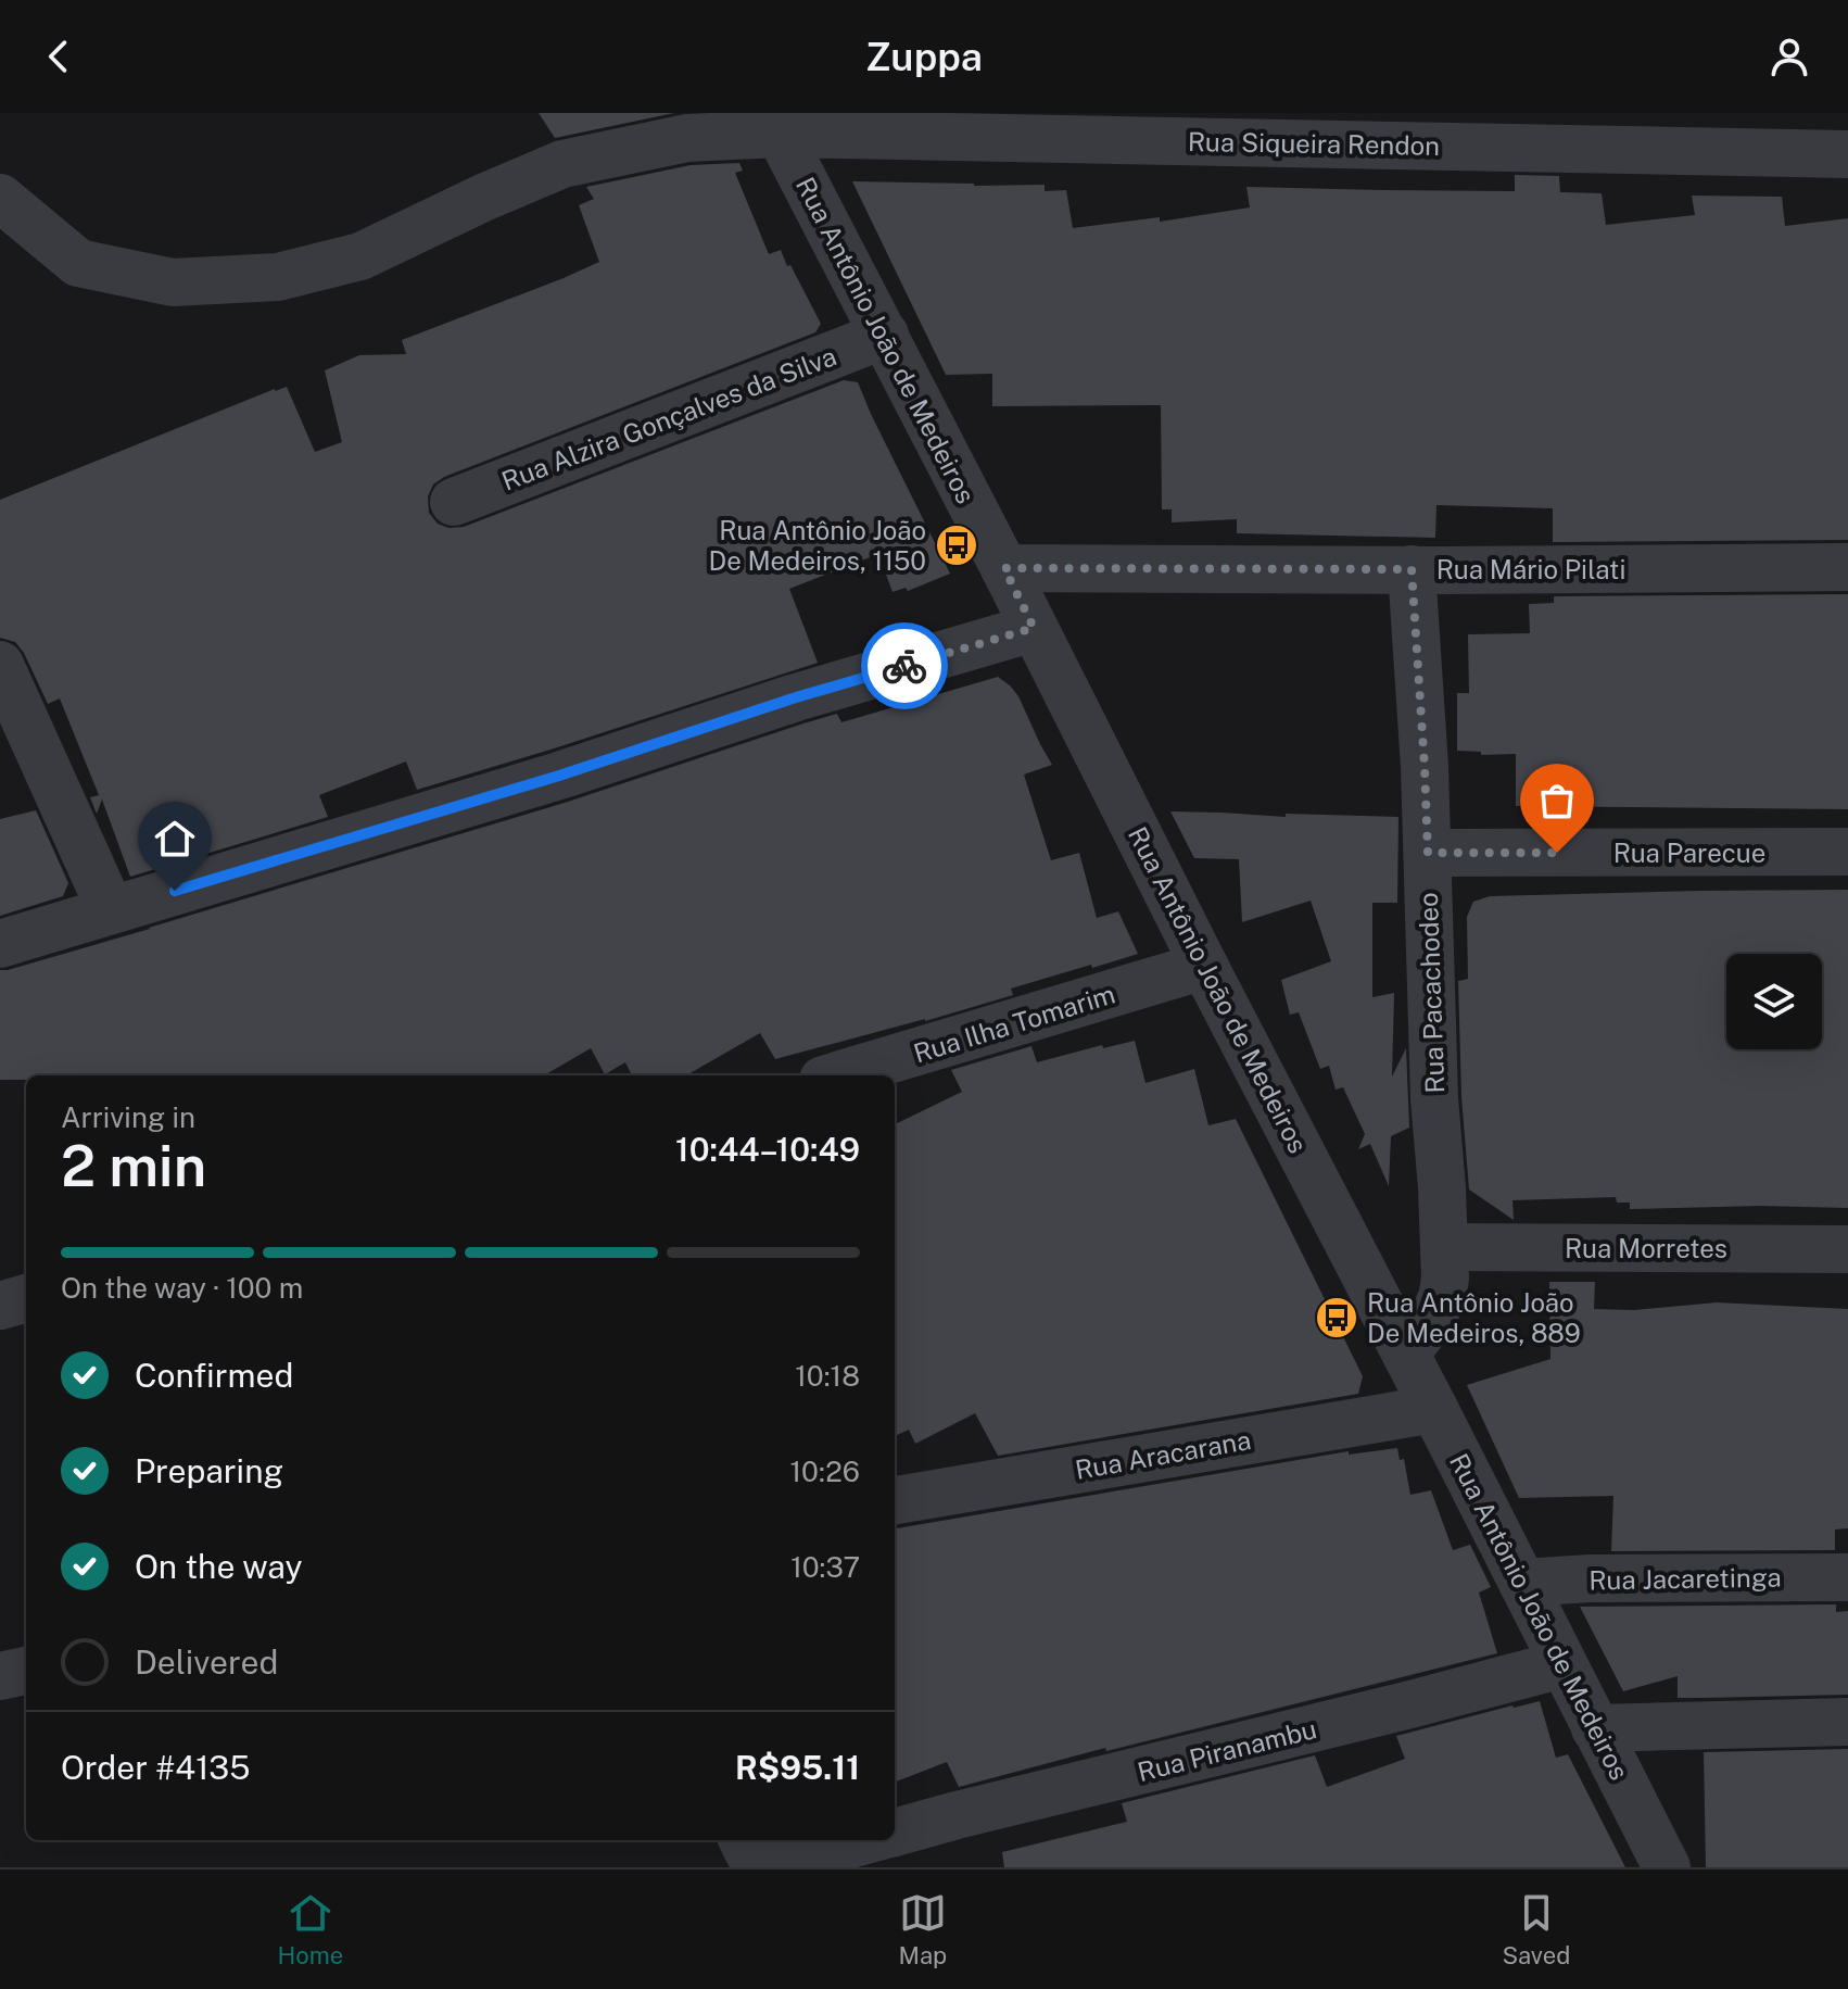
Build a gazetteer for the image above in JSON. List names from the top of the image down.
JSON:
{
  "streets": {
    "street": [
      "Rua Siqueira Rendon",
      "Rua Antônio João de Medeiros",
      "Rua Alzira Gonçalves da Silva",
      "Rua Mário Pilati",
      "Rua Parecue",
      "Rua Pacachodeo",
      "Rua Ilha Tomarim",
      "Rua Morretes",
      "Rua Aracarana",
      "Rua Jacaretinga",
      "Rua Piranambu"
    ]
  },
  "crossings": [
    ["Rua Siqueira Rendon", "Rua Antônio João de Medeiros"],
    ["Rua Antônio João de Medeiros", "Rua Alzira Gonçalves da Silva"],
    ["Rua Antônio João de Medeiros", "Rua Mário Pilati"],
    ["Rua Antônio João de Medeiros", "Rua Pacachodeo"],
    ["Rua Antônio João de Medeiros", "Rua Ilha Tomarim"],
    ["Rua Antônio João de Medeiros", "Rua Aracarana"],
    ["Rua Antônio João de Medeiros", "Rua Jacaretinga"],
    ["Rua Antônio João de Medeiros", "Rua Piranambu"],
    ["Rua Mário Pilati", "Rua Pacachodeo"],
    ["Rua Parecue", "Rua Pacachodeo"],
    ["Rua Pacachodeo", "Rua Morretes"]
  ],
  "places": {
    "bus stop": ["Rua Antônio João De Medeiros, 1150", "Rua Antônio João De Medeiros, 889"]
  },
  "page": {
    "header": "Zuppa",
    "heading": ["2 min", "Arriving in", "10:44–10:49"],
    "panel": ["Order #4135", "R$95.11"],
    "bar": "On the way · 100 m",
    "list": [
      ["Confirmed", "10:18"],
      ["Preparing", "10:26"],
      ["On the way", "10:37"],
      "Delivered"
    ],
    "tabs": ["Home", "Map", "Saved"]
  }
}
